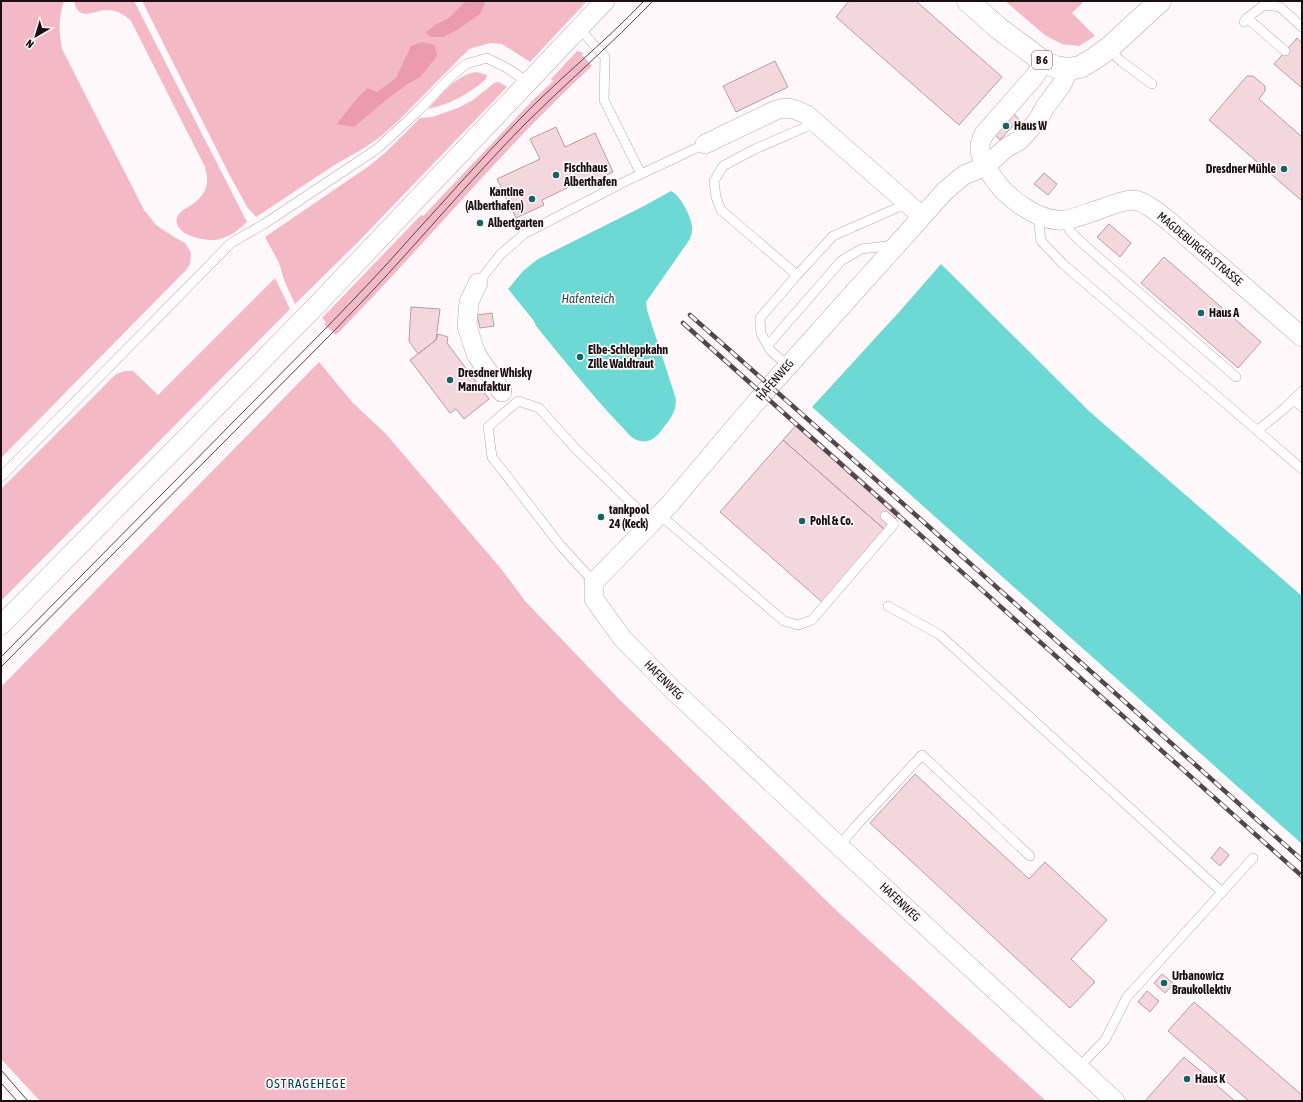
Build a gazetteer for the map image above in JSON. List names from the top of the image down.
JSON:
{
  "streets": {
    "main road": ["B 6"],
    "street": ["MAGDEBURGER STRASSE", "HAFENWEG"]
  },
  "crossings": [
    ["B 6", "MAGDEBURGER STRASSE"],
    ["MAGDEBURGER STRASSE", "HAFENWEG"]
  ],
  "districts": ["OSTRAGEHEGE"],
  "water": ["Hafenteich"],
  "places": [
    "Haus W",
    "Dresdner Mühle",
    "Fischhaus Alberthafen",
    "Kantine (Alberthafen)",
    "Albertgarten",
    "Haus A",
    "Elbe-Schleppkahn Zille Waldtraut",
    "Dresdner Whisky Manufaktur",
    "tankpool 24 (Keck)",
    "Pohl & Co.",
    "Urbanowicz Braukollektiv",
    "Haus K"
  ],
  "north": "bottom left"
}
